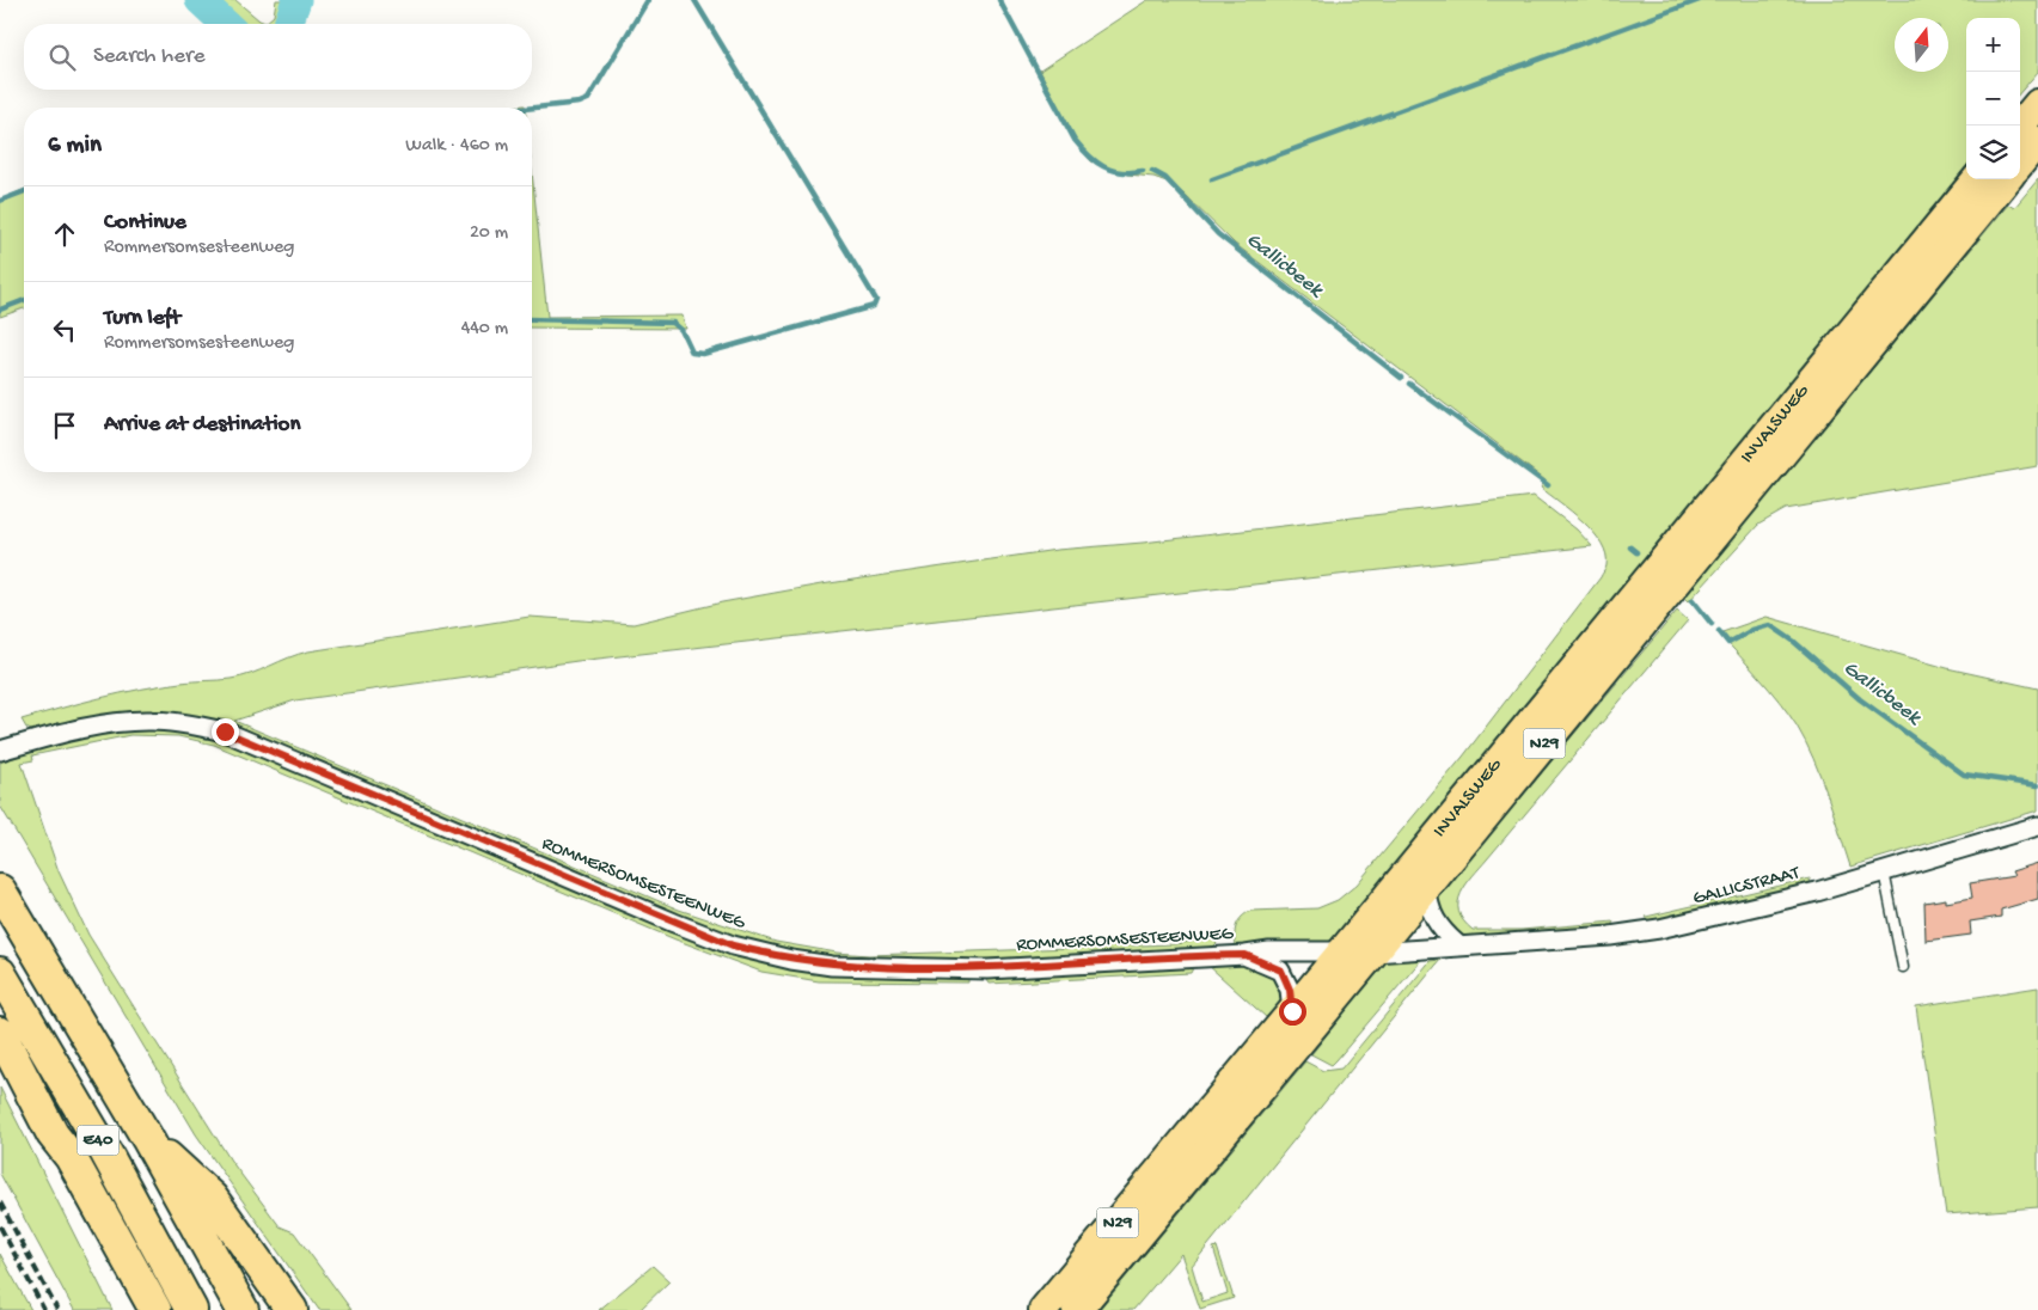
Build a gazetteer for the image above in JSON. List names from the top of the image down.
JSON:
{
  "streets": {
    "highway": ["INVALSWEG", "N29", "E40"],
    "street": ["ROMMERSOMSESTEENWEG", "GALLICSTRAAT"]
  },
  "crossings": [
    ["INVALSWEG", "ROMMERSOMSESTEENWEG"],
    ["INVALSWEG", "GALLICSTRAAT"]
  ],
  "water": ["Gallicbeek"],
  "north": "top",
  "page": {
    "map_buttons": ["+", "−"],
    "search": "Search here",
    "heading": ["6 min", "Walk · 460 m"],
    "list": [
      ["Continue", "Rommersomsesteenweg", "20 m"],
      ["Turn left", "Rommersomsesteenweg", "440 m"],
      "Arrive at destination"
    ]
  }
}
